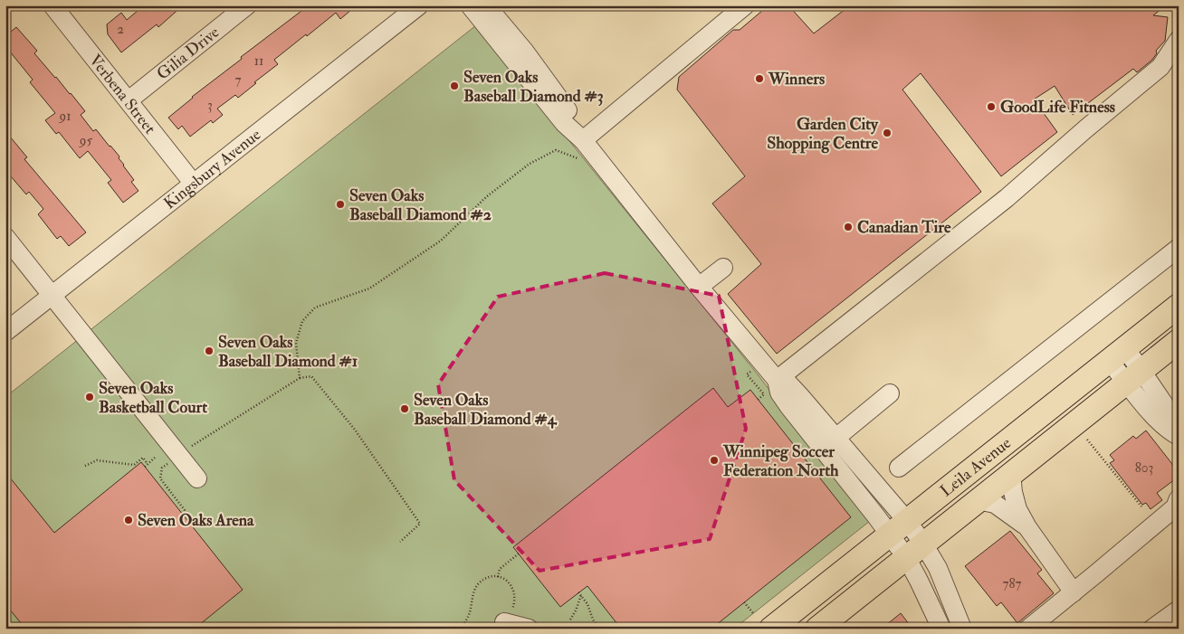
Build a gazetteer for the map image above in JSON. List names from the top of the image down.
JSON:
{
  "streets": {
    "main road": ["Leila Avenue"],
    "street": ["Gilia Drive", "Verbena Street", "Kingsbury Avenue"]
  },
  "crossings": [
    ["Gilia Drive", "Verbena Street"],
    ["Verbena Street", "Kingsbury Avenue"]
  ],
  "places": [
    "Winners",
    "Seven Oaks Baseball Diamond #3",
    "GoodLife Fitness",
    "Garden City Shopping Centre",
    "Seven Oaks Baseball Diamond #2",
    "Canadian Tire",
    "Seven Oaks Baseball Diamond #1",
    "Seven Oaks Basketball Court",
    "Seven Oaks Baseball Diamond #4",
    "Winnipeg Soccer Federation North",
    "Seven Oaks Arena"
  ],
  "house_numbers": [
    "2",
    "11",
    "7",
    "3",
    "91",
    "95",
    "803",
    "787"
  ]
}
